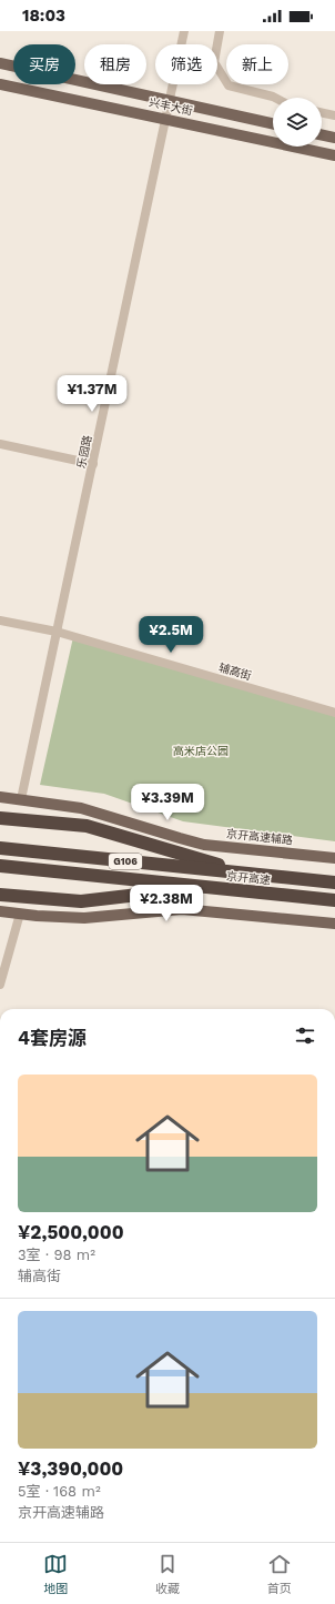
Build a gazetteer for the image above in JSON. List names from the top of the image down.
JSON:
{
  "streets": {
    "highway": ["G106", "京开高速"],
    "main road": ["兴丰大街", "京开高速辅路"],
    "street": ["乐园路", "辅高街"]
  },
  "crossings": [
    ["兴丰大街", "乐园路"],
    ["乐园路", "辅高街"],
    ["乐园路", "京开高速辅路"]
  ],
  "parks": ["高米店公园"],
  "page": {
    "status": "18:03",
    "chip": [
      "买房",
      "租房",
      "筛选",
      "新上"
    ],
    "price": [
      "¥1.37M",
      "¥2.5M",
      "¥3.39M",
      "¥2.38M"
    ],
    "heading": "4套房源",
    "list": [
      {
        "name": "¥2,500,000",
        "note": "3室 · 98 m² · 辅高街"
      },
      {
        "name": "¥3,390,000",
        "note": "5室 · 168 m² · 京开高速辅路"
      }
    ],
    "tabs": ["地图", "收藏", "首页"]
  }
}
